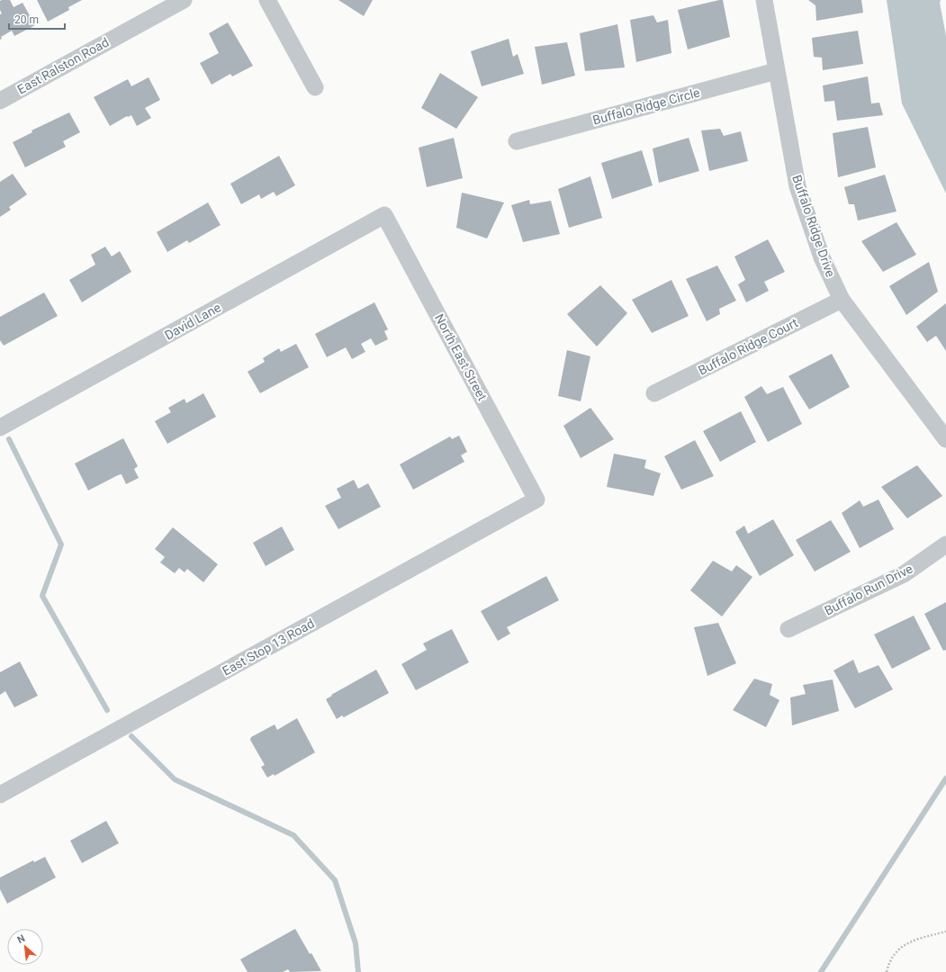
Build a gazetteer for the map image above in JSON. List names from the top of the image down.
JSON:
{
  "streets": {
    "street": [
      "East Ralston Road",
      "Buffalo Ridge Circle",
      "Buffalo Ridge Drive",
      "David Lane",
      "Buffalo Ridge Court",
      "North East Street",
      "Buffalo Run Drive",
      "East Stop 13 Road"
    ]
  },
  "crossings": [
    ["Buffalo Ridge Circle", "Buffalo Ridge Drive"],
    ["Buffalo Ridge Drive", "Buffalo Ridge Court"],
    ["David Lane", "North East Street"],
    ["North East Street", "East Stop 13 Road"]
  ],
  "scale_bar": "20 m",
  "north": "top left"
}
